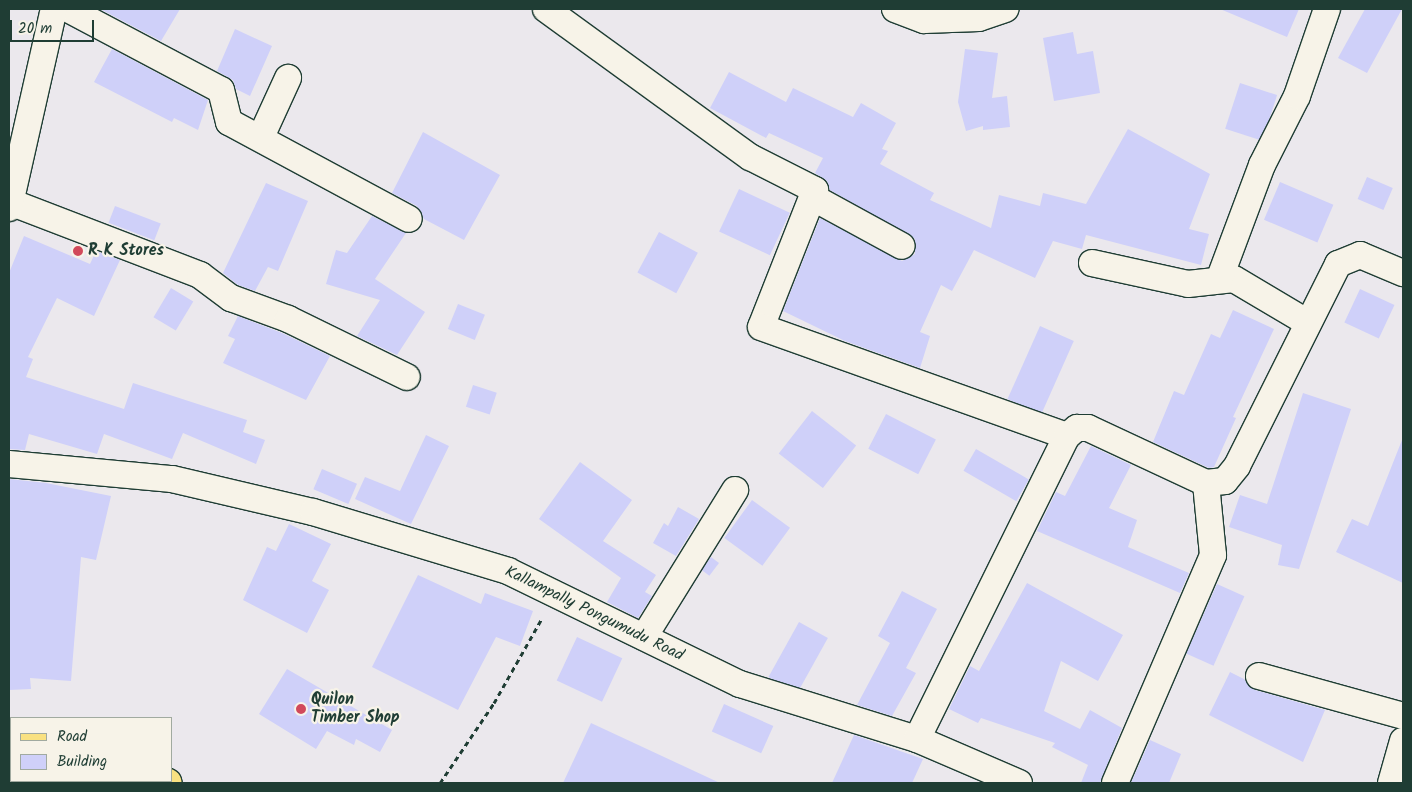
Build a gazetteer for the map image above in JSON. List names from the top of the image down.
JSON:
{
  "streets": {
    "street": ["Kallampally Pongumudu Road"]
  },
  "places": ["R K Stores", "Quilon Timber Shop"],
  "legend": ["Road", "Building"],
  "scale_bar": "20 m"
}
